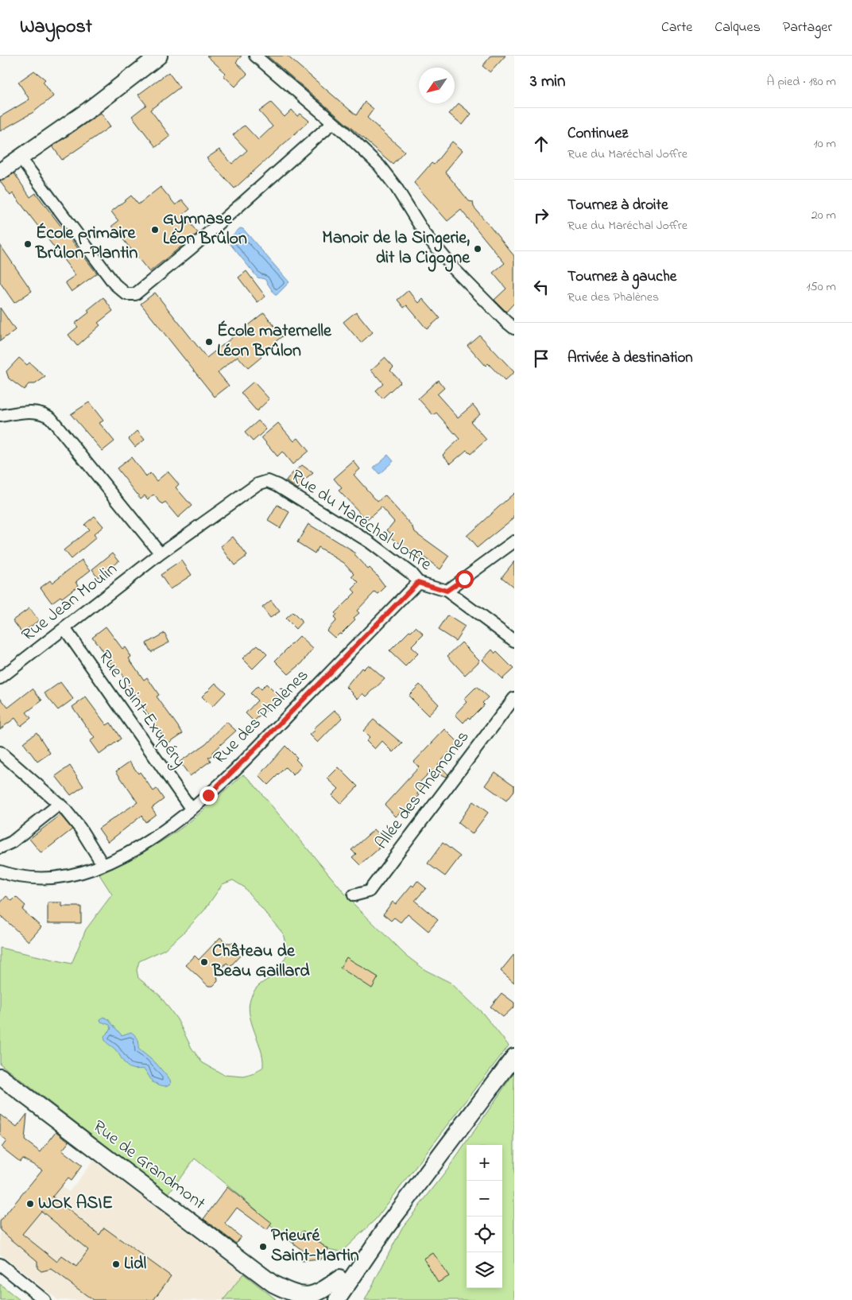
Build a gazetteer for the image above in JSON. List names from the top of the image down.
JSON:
{
  "streets": {
    "street": [
      "Rue du Maréchal Joffre",
      "Rue Jean Moulin",
      "Rue Saint-Exupéry",
      "Rue des Phalènes",
      "Allée des Anémones",
      "Rue de Grandmont"
    ]
  },
  "crossings": [
    ["Rue du Maréchal Joffre", "Rue Jean Moulin"],
    ["Rue du Maréchal Joffre", "Rue des Phalènes"],
    ["Rue Jean Moulin", "Rue Saint-Exupéry"],
    ["Rue Saint-Exupéry", "Rue des Phalènes"]
  ],
  "places": [
    "Gymnase Léon Brûlon",
    "École primaire Brûlon-Plantin",
    "Manoir de la Singerie, dit la Cigogne",
    "École maternelle Léon Brûlon",
    "Château de Beau Gaillard",
    "WOK ASIE",
    "Prieuré Saint-Martin",
    "Lidl"
  ],
  "north": "bottom left",
  "page": {
    "header": "Waypost",
    "nav": ["Carte", "Calques", "Partager"],
    "heading": ["3 min", "À pied · 180 m"],
    "list": [
      ["Continuez", "Rue du Maréchal Joffre", "10 m"],
      ["Tournez à droite", "Rue du Maréchal Joffre", "20 m"],
      ["Tournez à gauche", "Rue des Phalènes", "150 m"],
      "Arrivée à destination"
    ],
    "map_buttons": ["+", "−"]
  }
}
